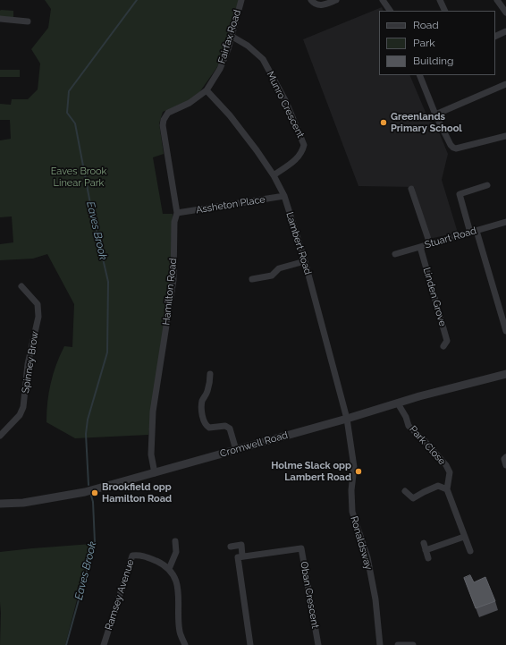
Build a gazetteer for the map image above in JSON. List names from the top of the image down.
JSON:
{
  "streets": {
    "street": [
      "Fairfax Road",
      "Munro Crescent",
      "Assheton Place",
      "Stuart Road",
      "Lambert Road",
      "Hamilton Road",
      "Linden Grove",
      "Spinney Brow",
      "Cromwell Road",
      "Park Close",
      "Ronaldsway",
      "Ramsey Avenue",
      "Oban Crescent"
    ]
  },
  "crossings": [
    ["Fairfax Road", "Munro Crescent"],
    ["Fairfax Road", "Lambert Road"],
    ["Fairfax Road", "Hamilton Road"],
    ["Munro Crescent", "Lambert Road"],
    ["Assheton Place", "Lambert Road"],
    ["Assheton Place", "Hamilton Road"],
    ["Stuart Road", "Linden Grove"],
    ["Lambert Road", "Cromwell Road"],
    ["Lambert Road", "Ronaldsway"],
    ["Hamilton Road", "Cromwell Road"],
    ["Cromwell Road", "Park Close"],
    ["Cromwell Road", "Ronaldsway"]
  ],
  "water": ["Eaves Brook"],
  "parks": ["Eaves Brook Linear Park"],
  "places": ["Greenlands Primary School", "Holme Slack opp Lambert Road", "Brookfield opp Hamilton Road"],
  "legend": ["Road", "Park", "Building"]
}
